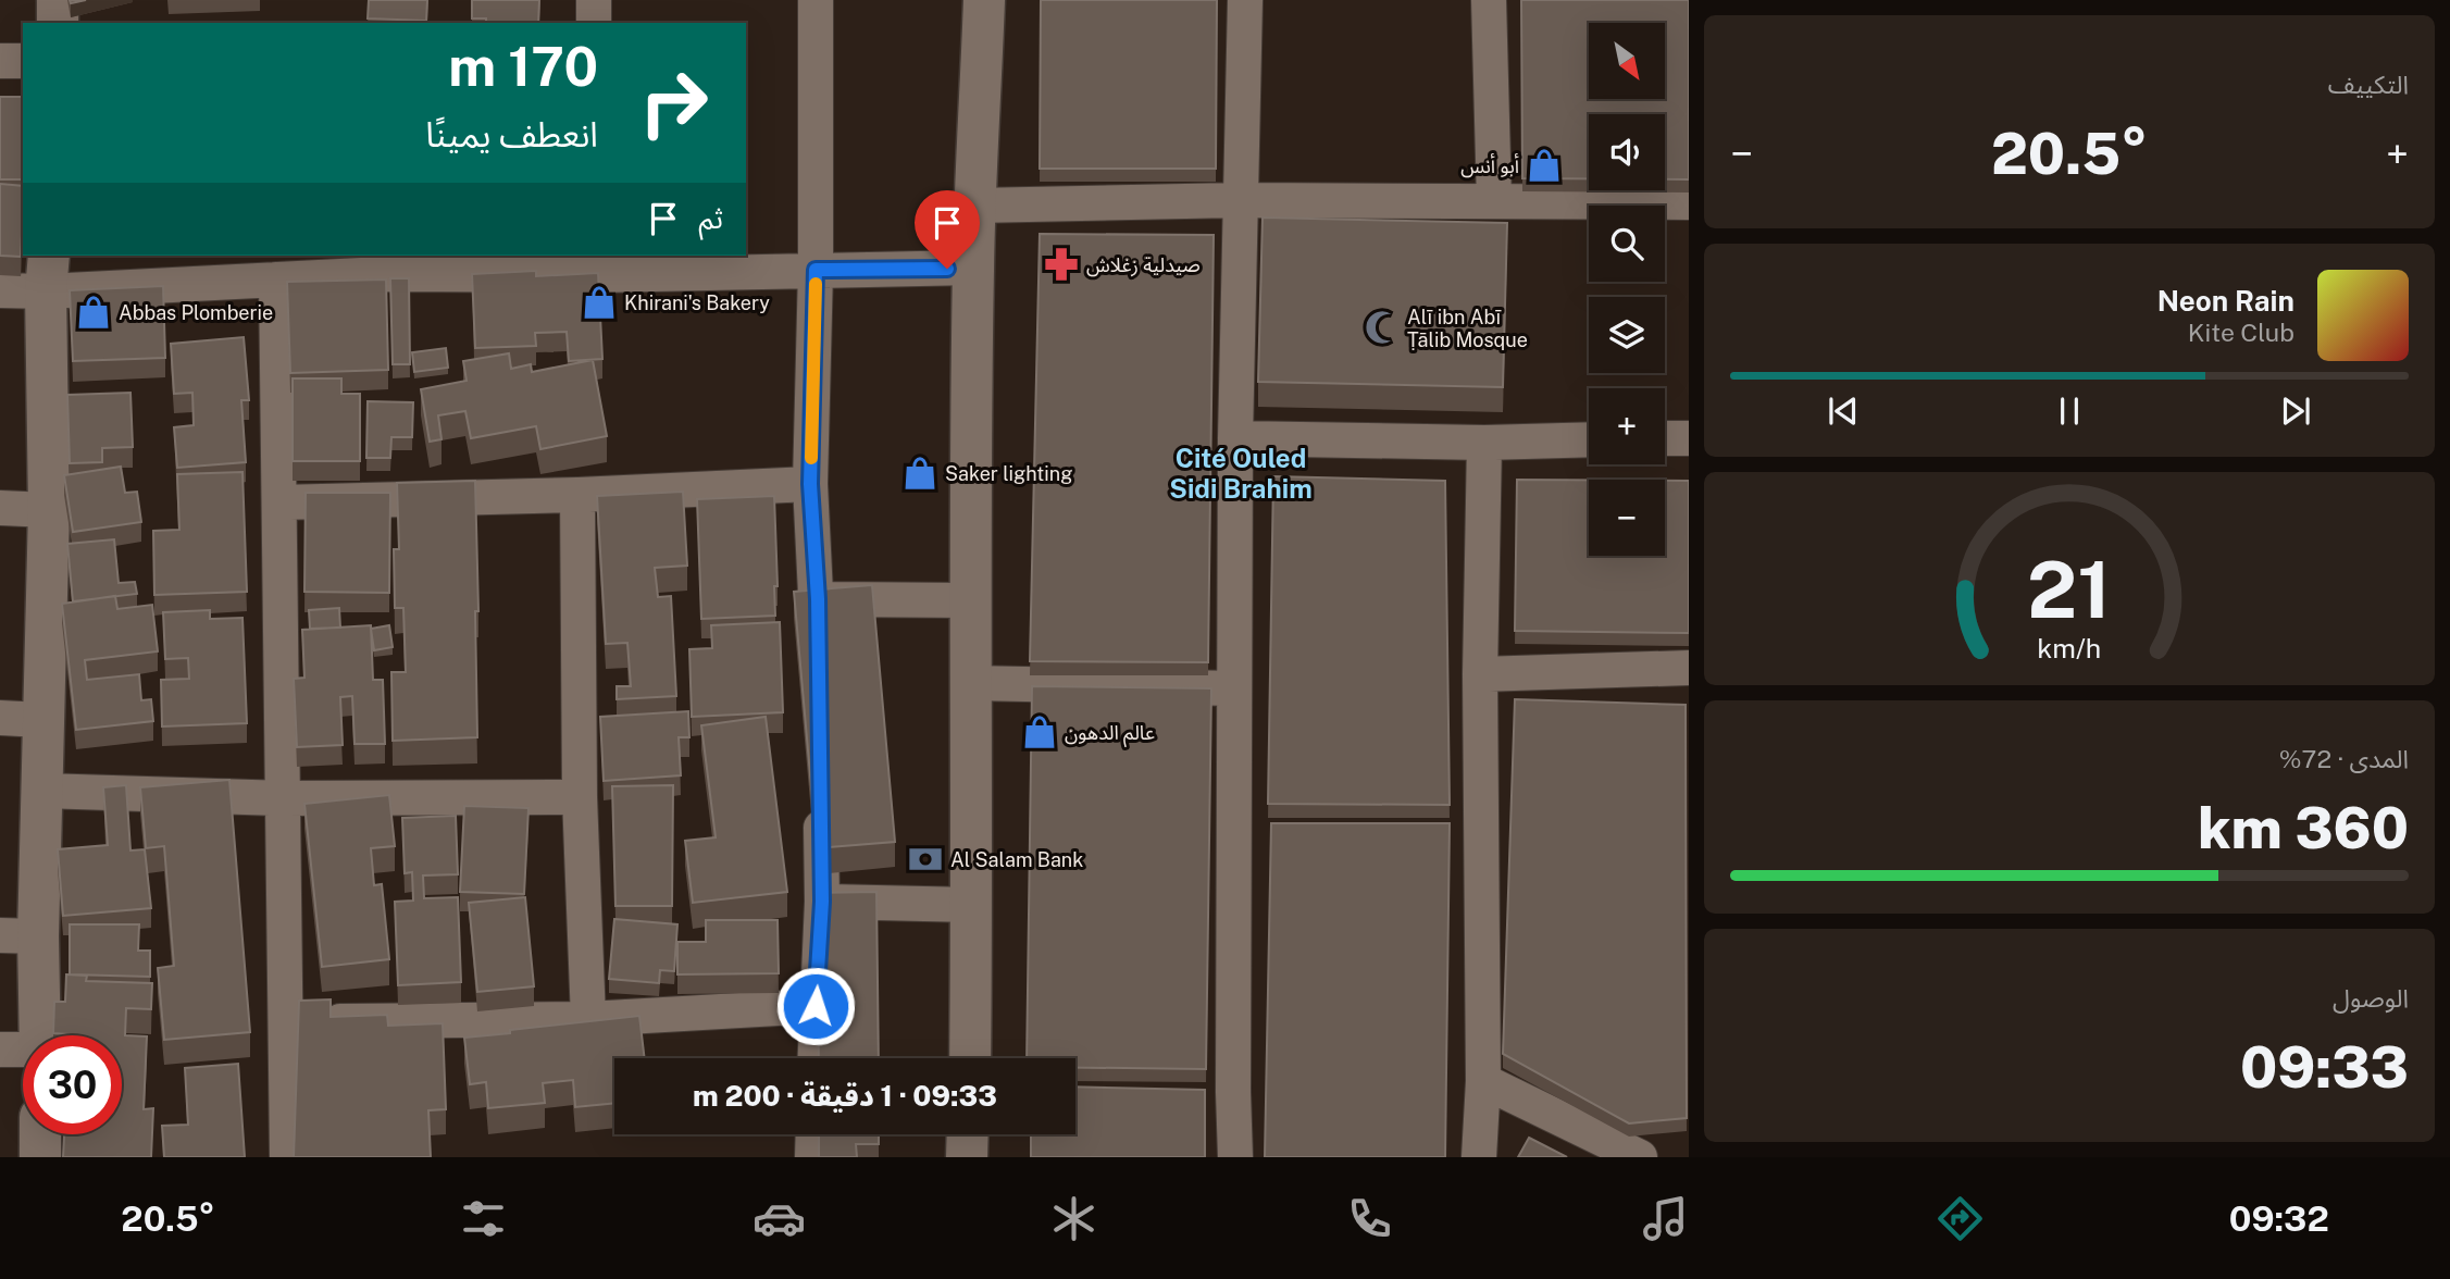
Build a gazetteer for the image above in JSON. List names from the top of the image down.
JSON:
{
  "districts": ["Cité Ouled Sidi Brahim"],
  "places": {
    "shop": [
      "أبو أنس",
      "Khirani's Bakery",
      "Abbas Plomberie",
      "Saker lighting",
      "عالم الدهون"
    ],
    "pharmacy": ["صيدلية زغلاش"],
    "mosque": ["Alī ibn Abī Ṭālib Mosque"],
    "bank": ["Al Salam Bank"]
  },
  "north": "bottom right",
  "page": {
    "tile": [
      "التكييف",
      ["المدى · 72%", "360 km"],
      ["الوصول", "09:33"]
    ],
    "map_buttons": ["+", "−"],
    "turn": ["170 m", "انعطف يمينًا"],
    "heat": ["−", "20.5°", "+"],
    "then": "ثم",
    "song": ["Neon Rain", "Kite Club"],
    "limit": "30",
    "trip": "09:33 · 1 دقيقة · 200 m",
    "tabs": ["09:32", "20.5°"],
    "gauge": ["21", "km/h"]
  }
}
